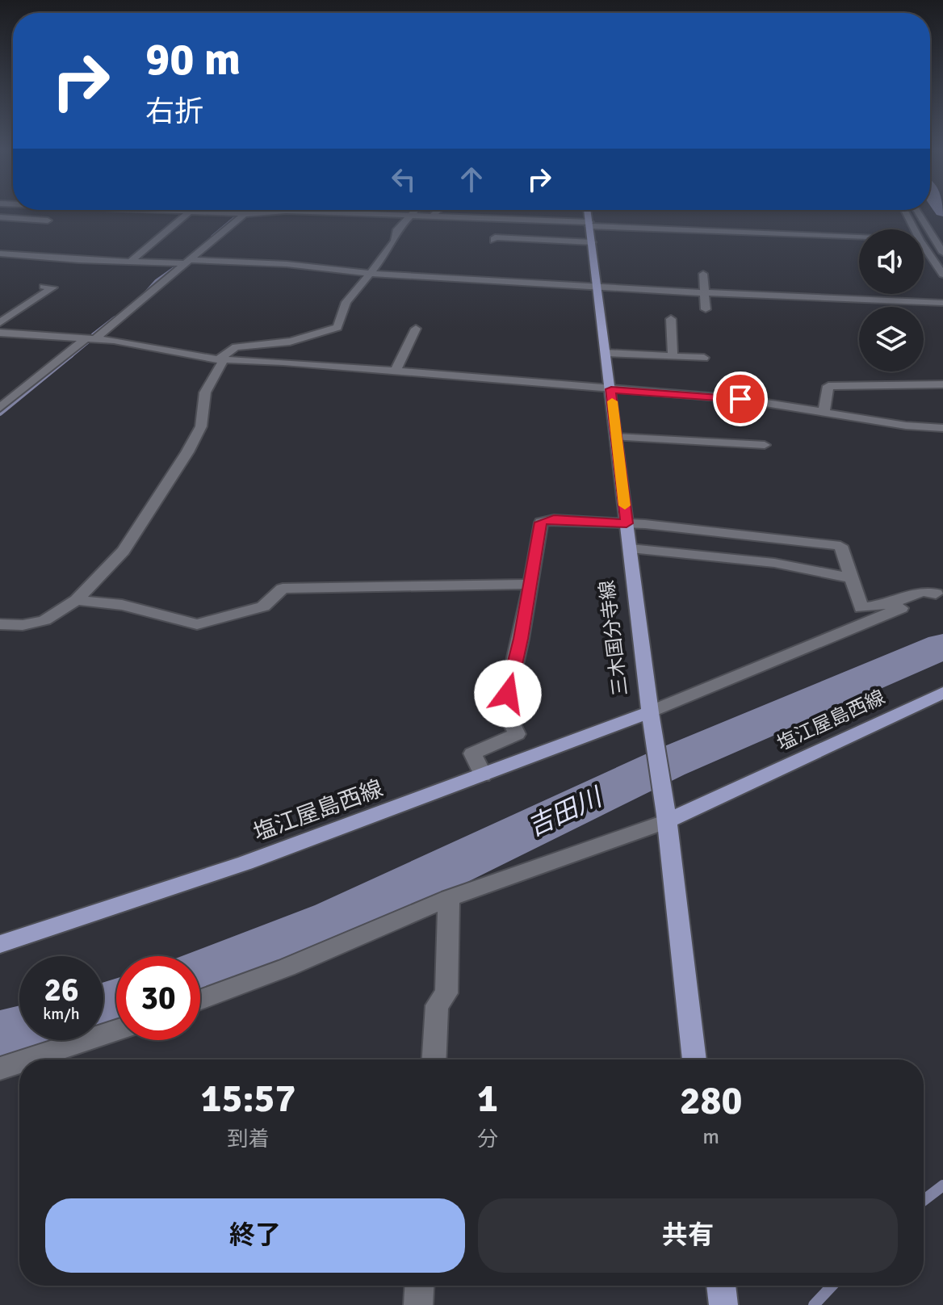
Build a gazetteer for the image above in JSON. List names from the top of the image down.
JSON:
{
  "streets": {
    "main road": ["三木国分寺線", "塩江屋島西線"]
  },
  "crossings": [
    ["三木国分寺線", "塩江屋島西線"]
  ],
  "water": ["吉田川"],
  "page": {
    "turn": ["90 m", "右折"],
    "speed": "26 km/h",
    "limit": "30",
    "eta": [
      "15:57",
      "到着",
      "1",
      "分",
      "280",
      "m"
    ],
    "buttons": ["終了", "共有"]
  }
}
